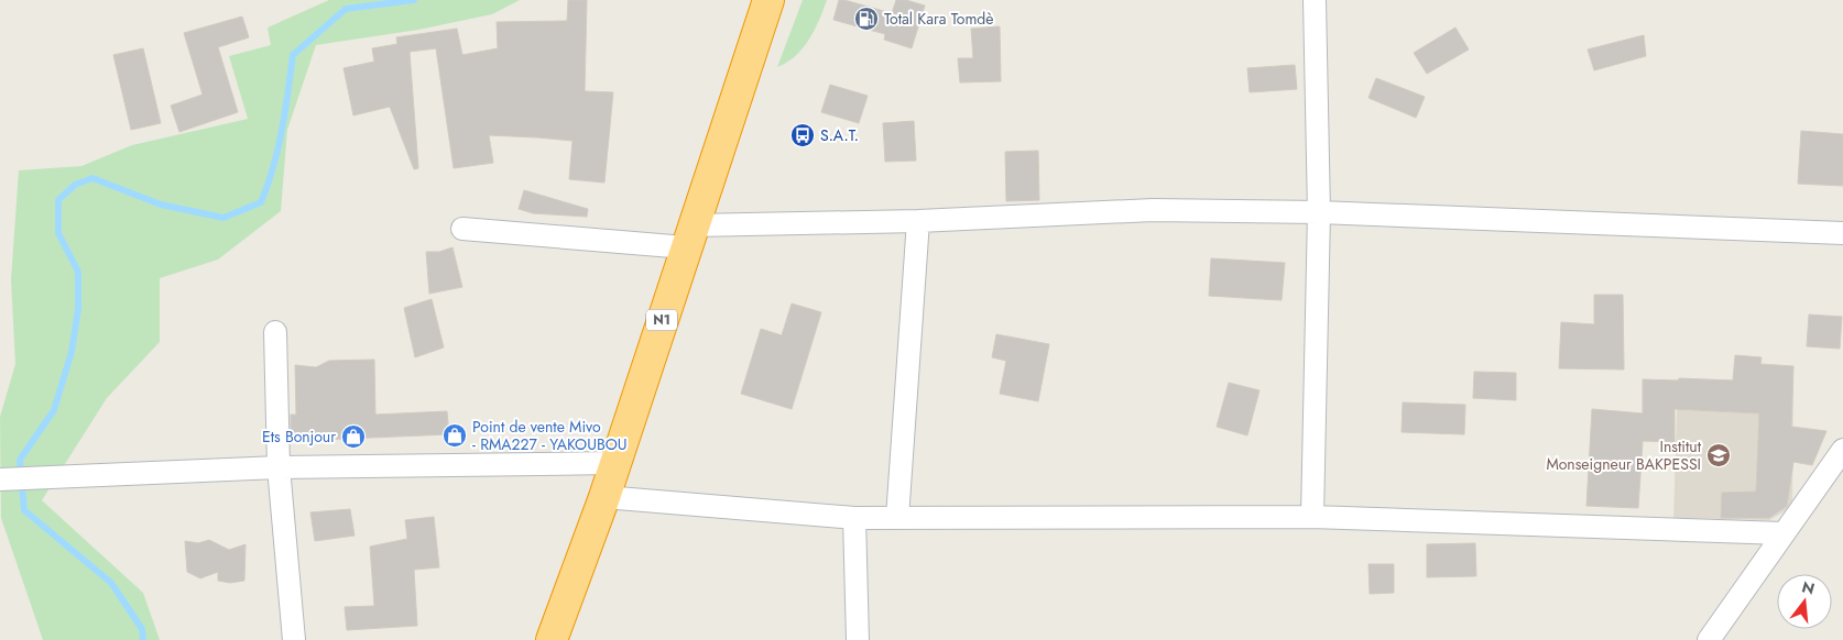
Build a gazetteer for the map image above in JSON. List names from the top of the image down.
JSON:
{
  "streets": {
    "highway": ["N1"]
  },
  "places": {
    "fuel station": ["Total Kara Tomdè"],
    "bus stop": ["S.A.T."],
    "shop": ["Point de vente Mivo - RMA227 - YAKOUBOU", "Ets Bonjour"],
    "school or university": ["Institut Monseigneur BAKPESSI"]
  },
  "north": "top"
}
